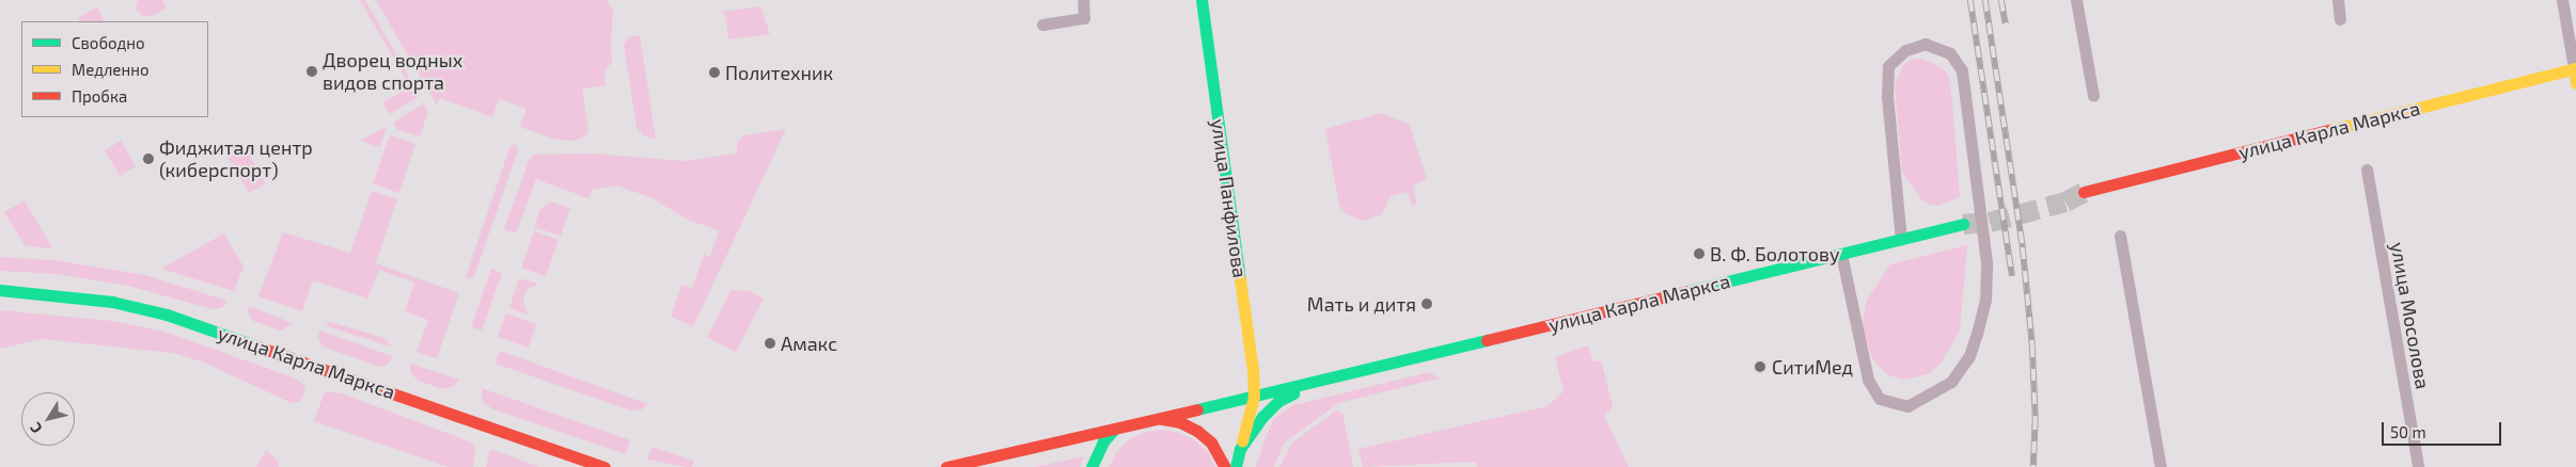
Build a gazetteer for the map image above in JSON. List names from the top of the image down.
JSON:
{
  "streets": {
    "main road": ["улица Карла Маркса", "улица Панфилова"],
    "street": ["улица Мосолова"]
  },
  "crossings": [
    ["улица Карла Маркса", "улица Панфилова"]
  ],
  "places": [
    "Дворец водных видов спорта",
    "Политехник",
    "Фиджитал центр (киберспорт)",
    "В. Ф. Болотову",
    "Мать и дитя",
    "Амакс",
    "СитиМед"
  ],
  "legend": ["Свободно", "Медленно", "Пробка"],
  "scale_bar": "50 m",
  "north": "bottom left"
}
